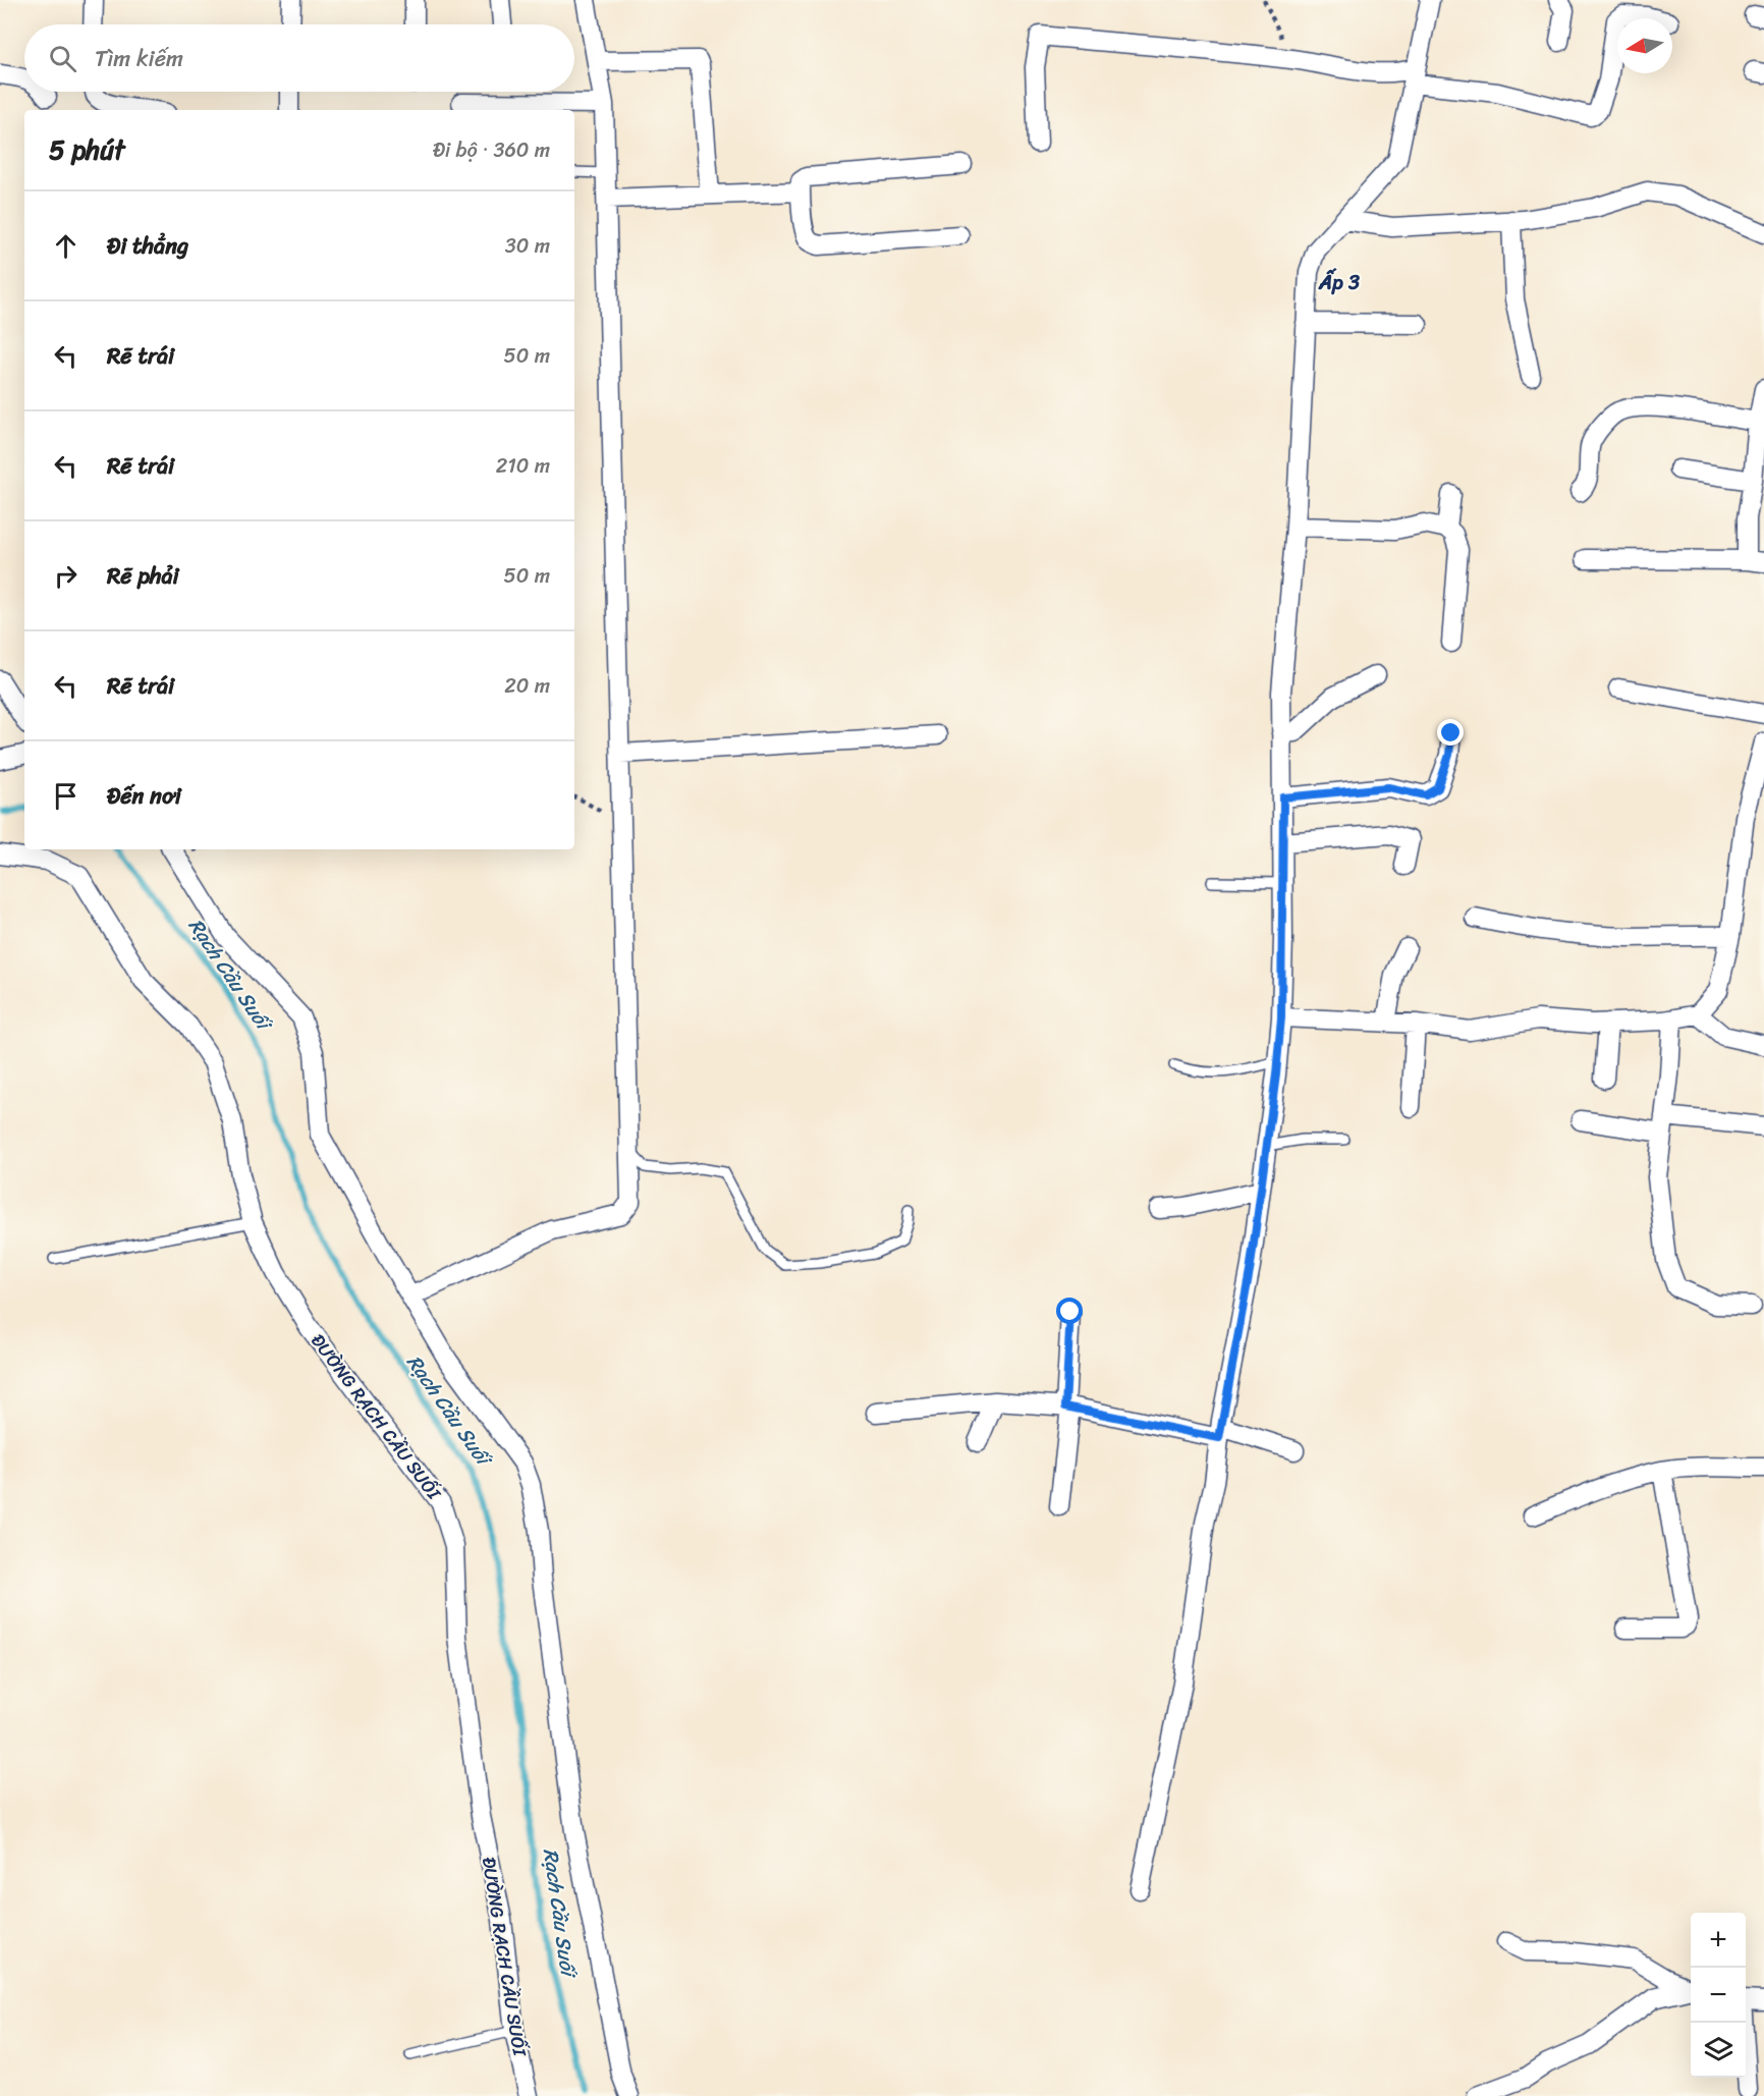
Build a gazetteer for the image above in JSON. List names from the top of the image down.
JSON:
{
  "streets": {
    "street": ["ĐƯỜNG RẠCH CẦU SUỐI"]
  },
  "districts": ["Ấp 3"],
  "water": ["Rạch Cầu Suối"],
  "north": "left",
  "page": {
    "search": "Tìm kiếm",
    "heading": ["5 phút", "Đi bộ · 360 m"],
    "list": [
      ["Đi thẳng", "30 m"],
      ["Rẽ trái", "50 m"],
      ["Rẽ trái", "210 m"],
      ["Rẽ phải", "50 m"],
      ["Rẽ trái", "20 m"],
      "Đến nơi"
    ],
    "map_buttons": ["+", "−"]
  }
}
